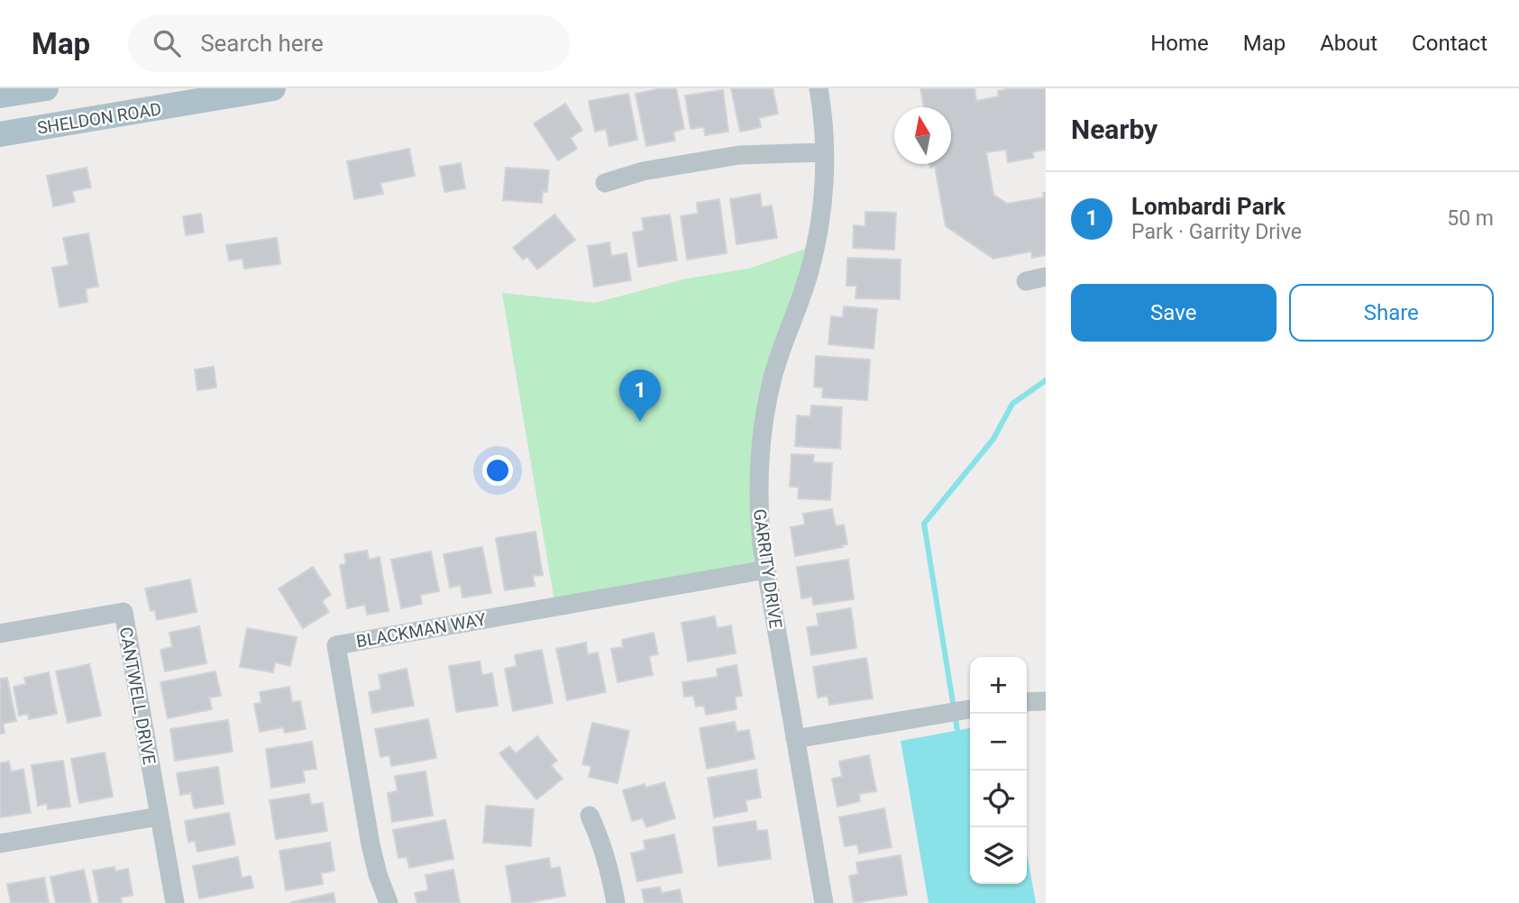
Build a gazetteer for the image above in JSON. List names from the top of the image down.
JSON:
{
  "streets": {
    "main road": ["SHELDON ROAD"],
    "street": ["GARRITY DRIVE", "BLACKMAN WAY", "CANTWELL DRIVE"]
  },
  "crossings": [
    ["GARRITY DRIVE", "BLACKMAN WAY"]
  ],
  "north": "top",
  "page": {
    "header": "Map",
    "search": "Search here",
    "nav": [
      "Home",
      "Map",
      "About",
      "Contact"
    ],
    "heading": "Nearby",
    "list": [
      {
        "mark": "1",
        "name": "Lombardi Park",
        "note": "Park · Garrity Drive",
        "value": "50 m"
      }
    ],
    "buttons": ["Save", "Share"],
    "pins": "1",
    "map_buttons": ["+", "−"]
  }
}
